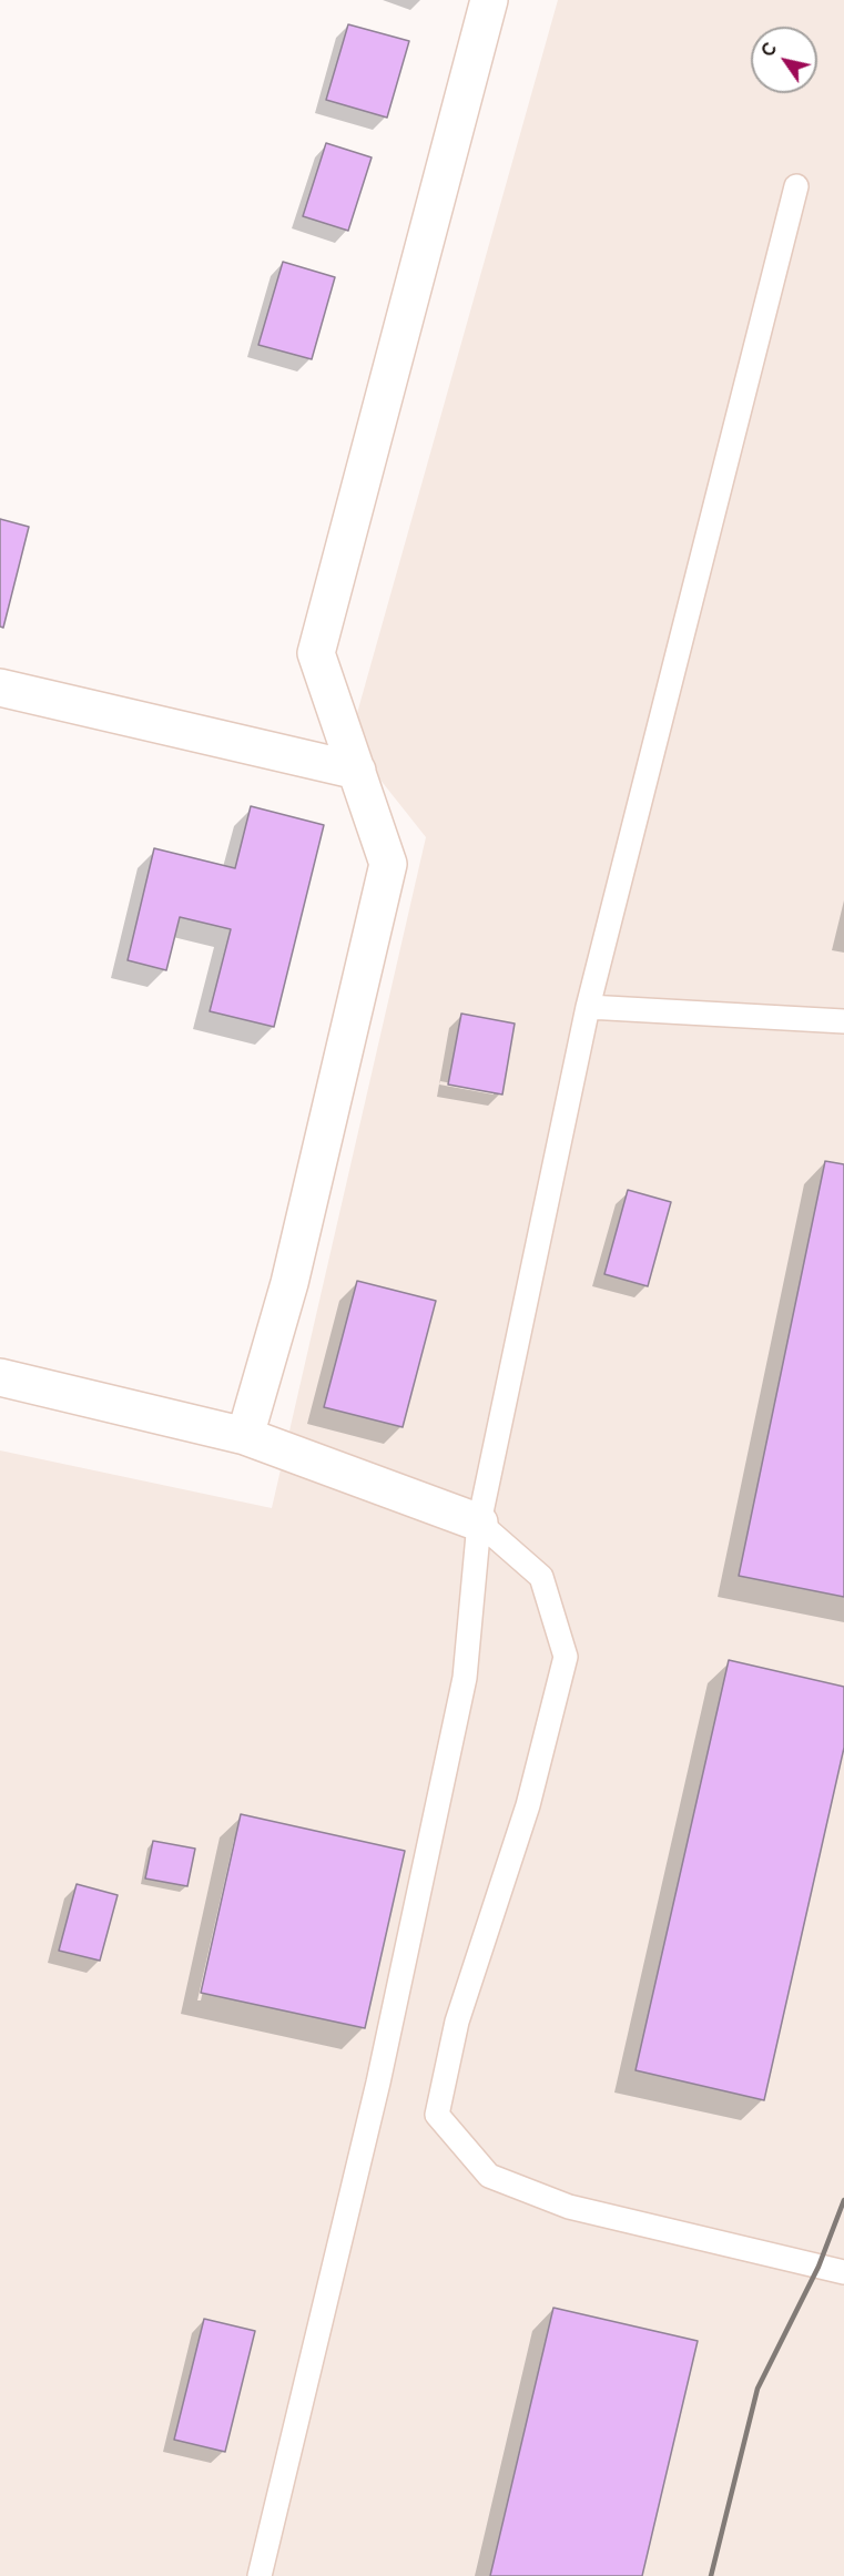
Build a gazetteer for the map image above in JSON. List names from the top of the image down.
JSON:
{
  "north": "top left"
}
